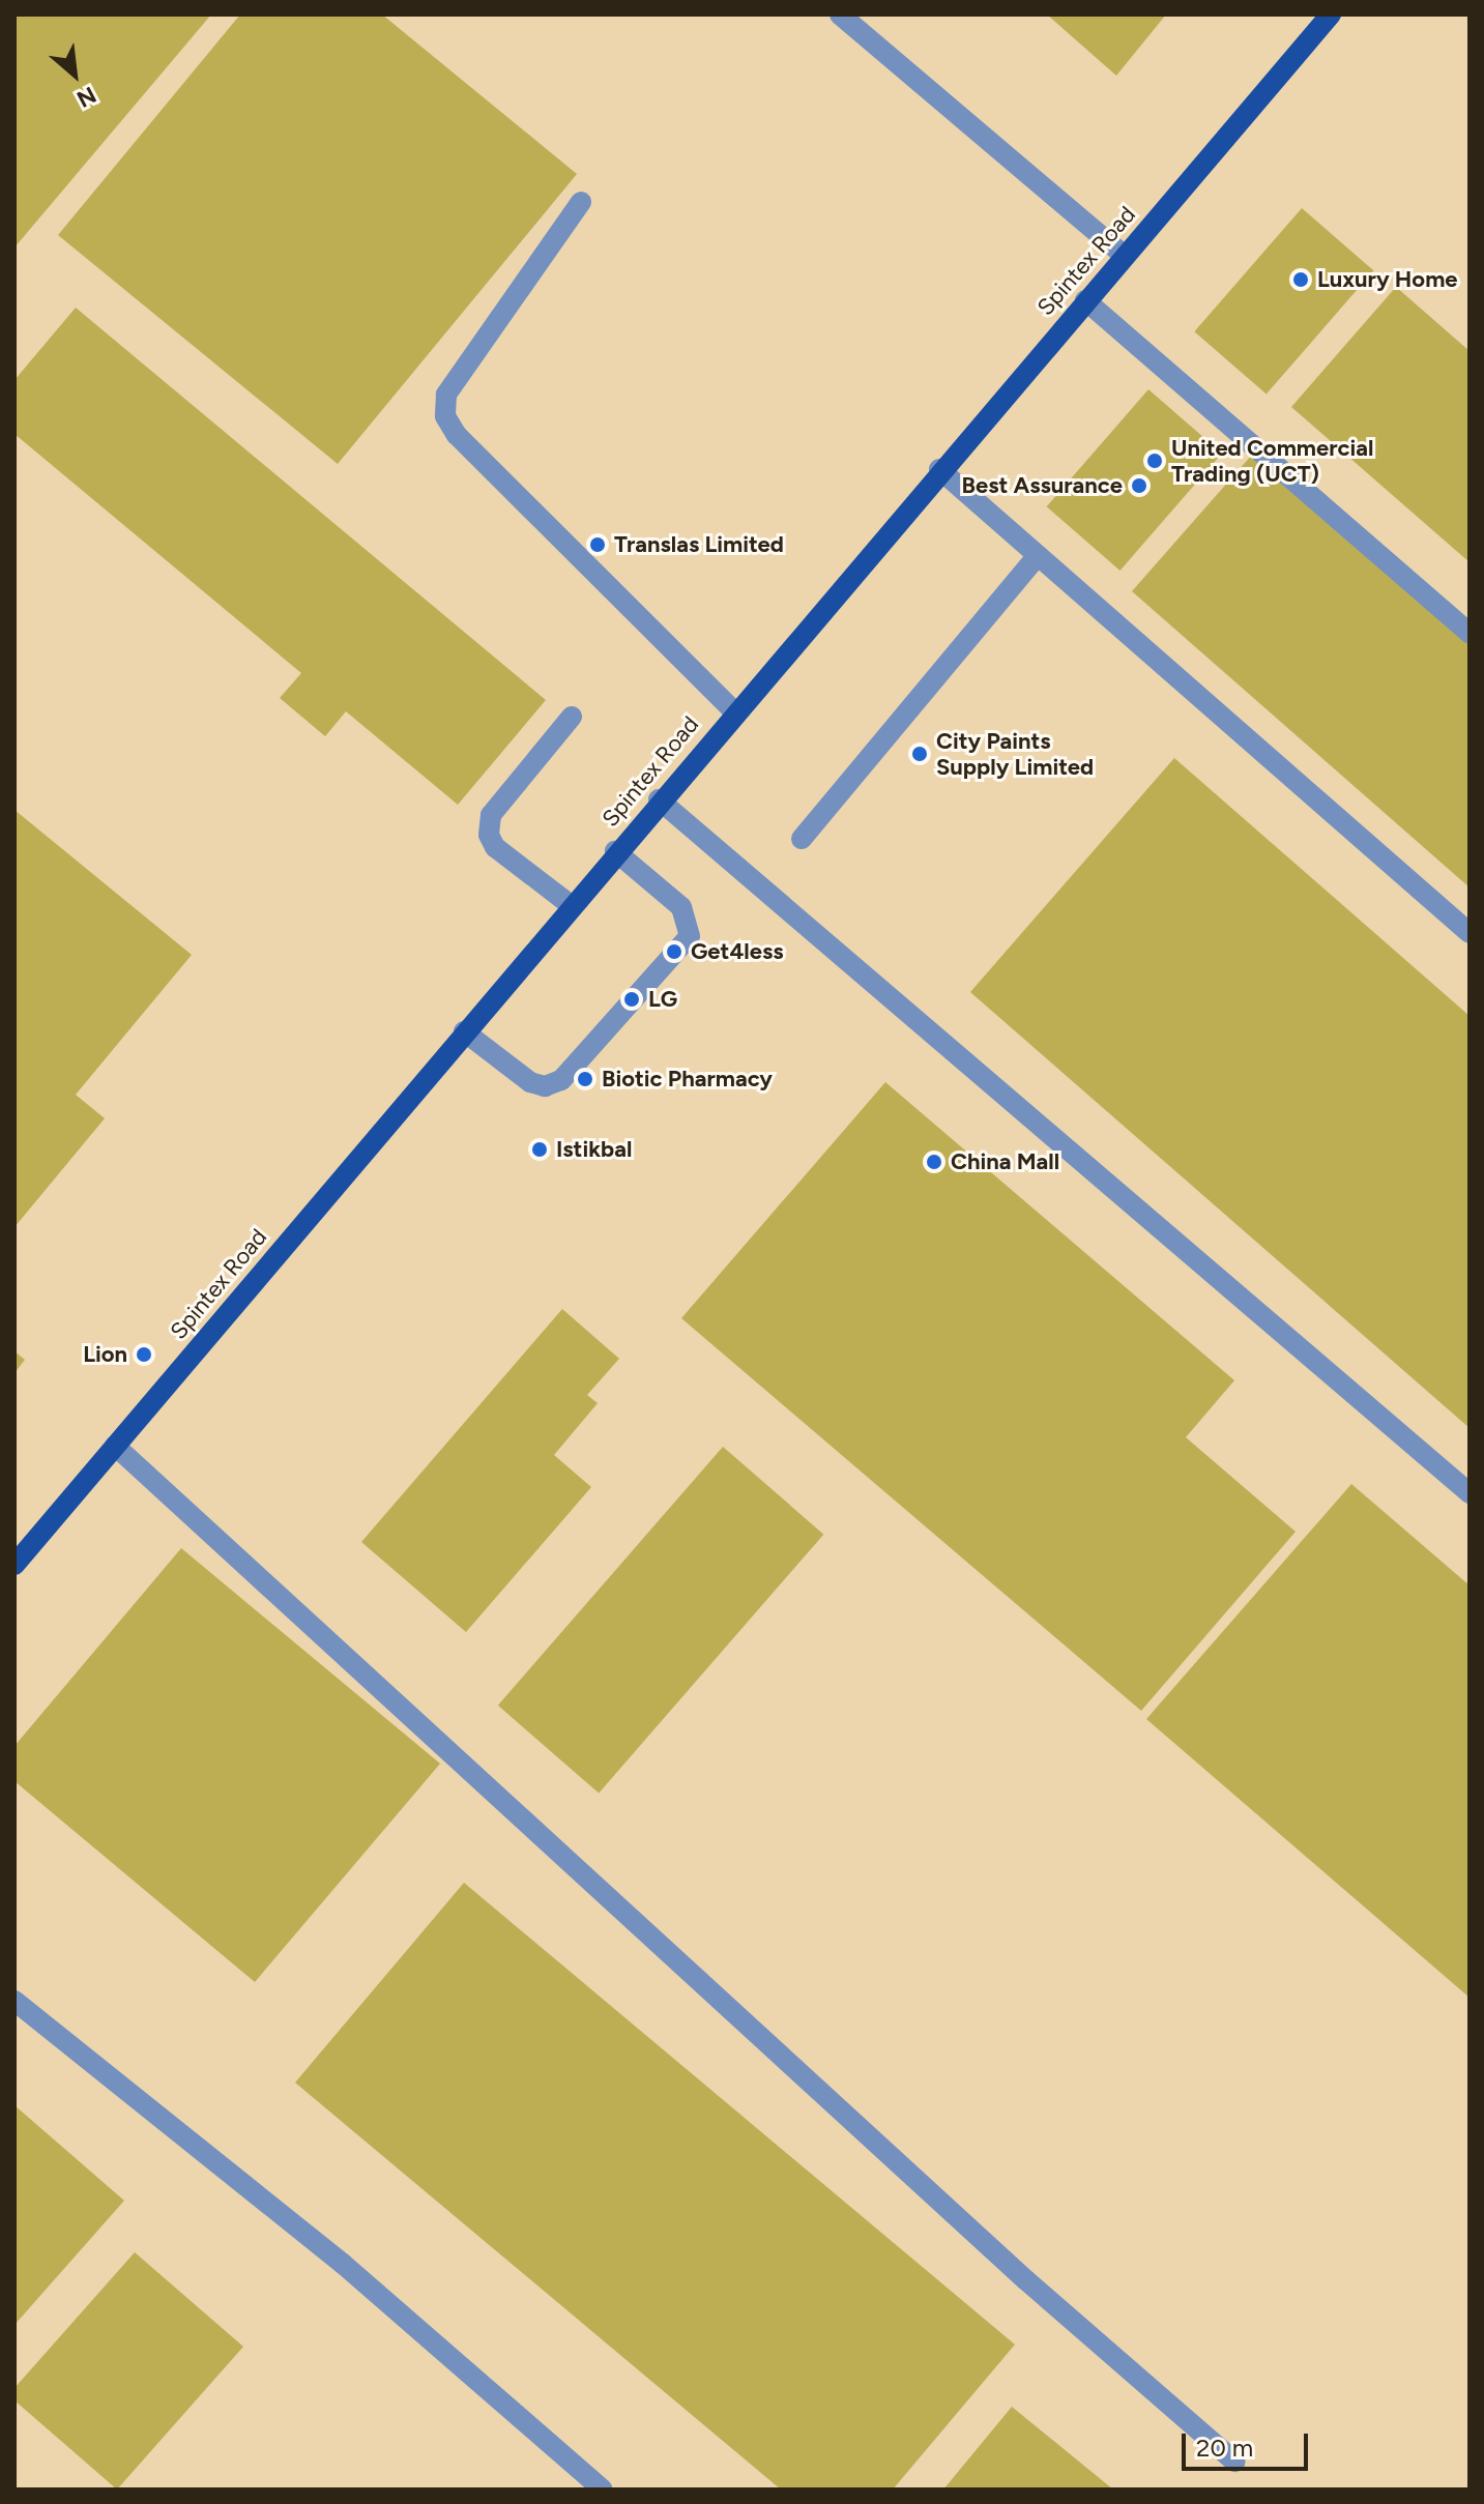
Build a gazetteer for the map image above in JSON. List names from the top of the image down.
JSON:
{
  "streets": {
    "main road": ["Spintex Road"]
  },
  "places": [
    "Luxury Home",
    "United Commercial Trading (UCT)",
    "Best Assurance",
    "Translas Limited",
    "City Paints Supply Limited",
    "Get4less",
    "LG",
    "Biotic Pharmacy",
    "Istikbal",
    "China Mall",
    "Lion"
  ],
  "scale_bar": "20 m",
  "north": "bottom right"
}
